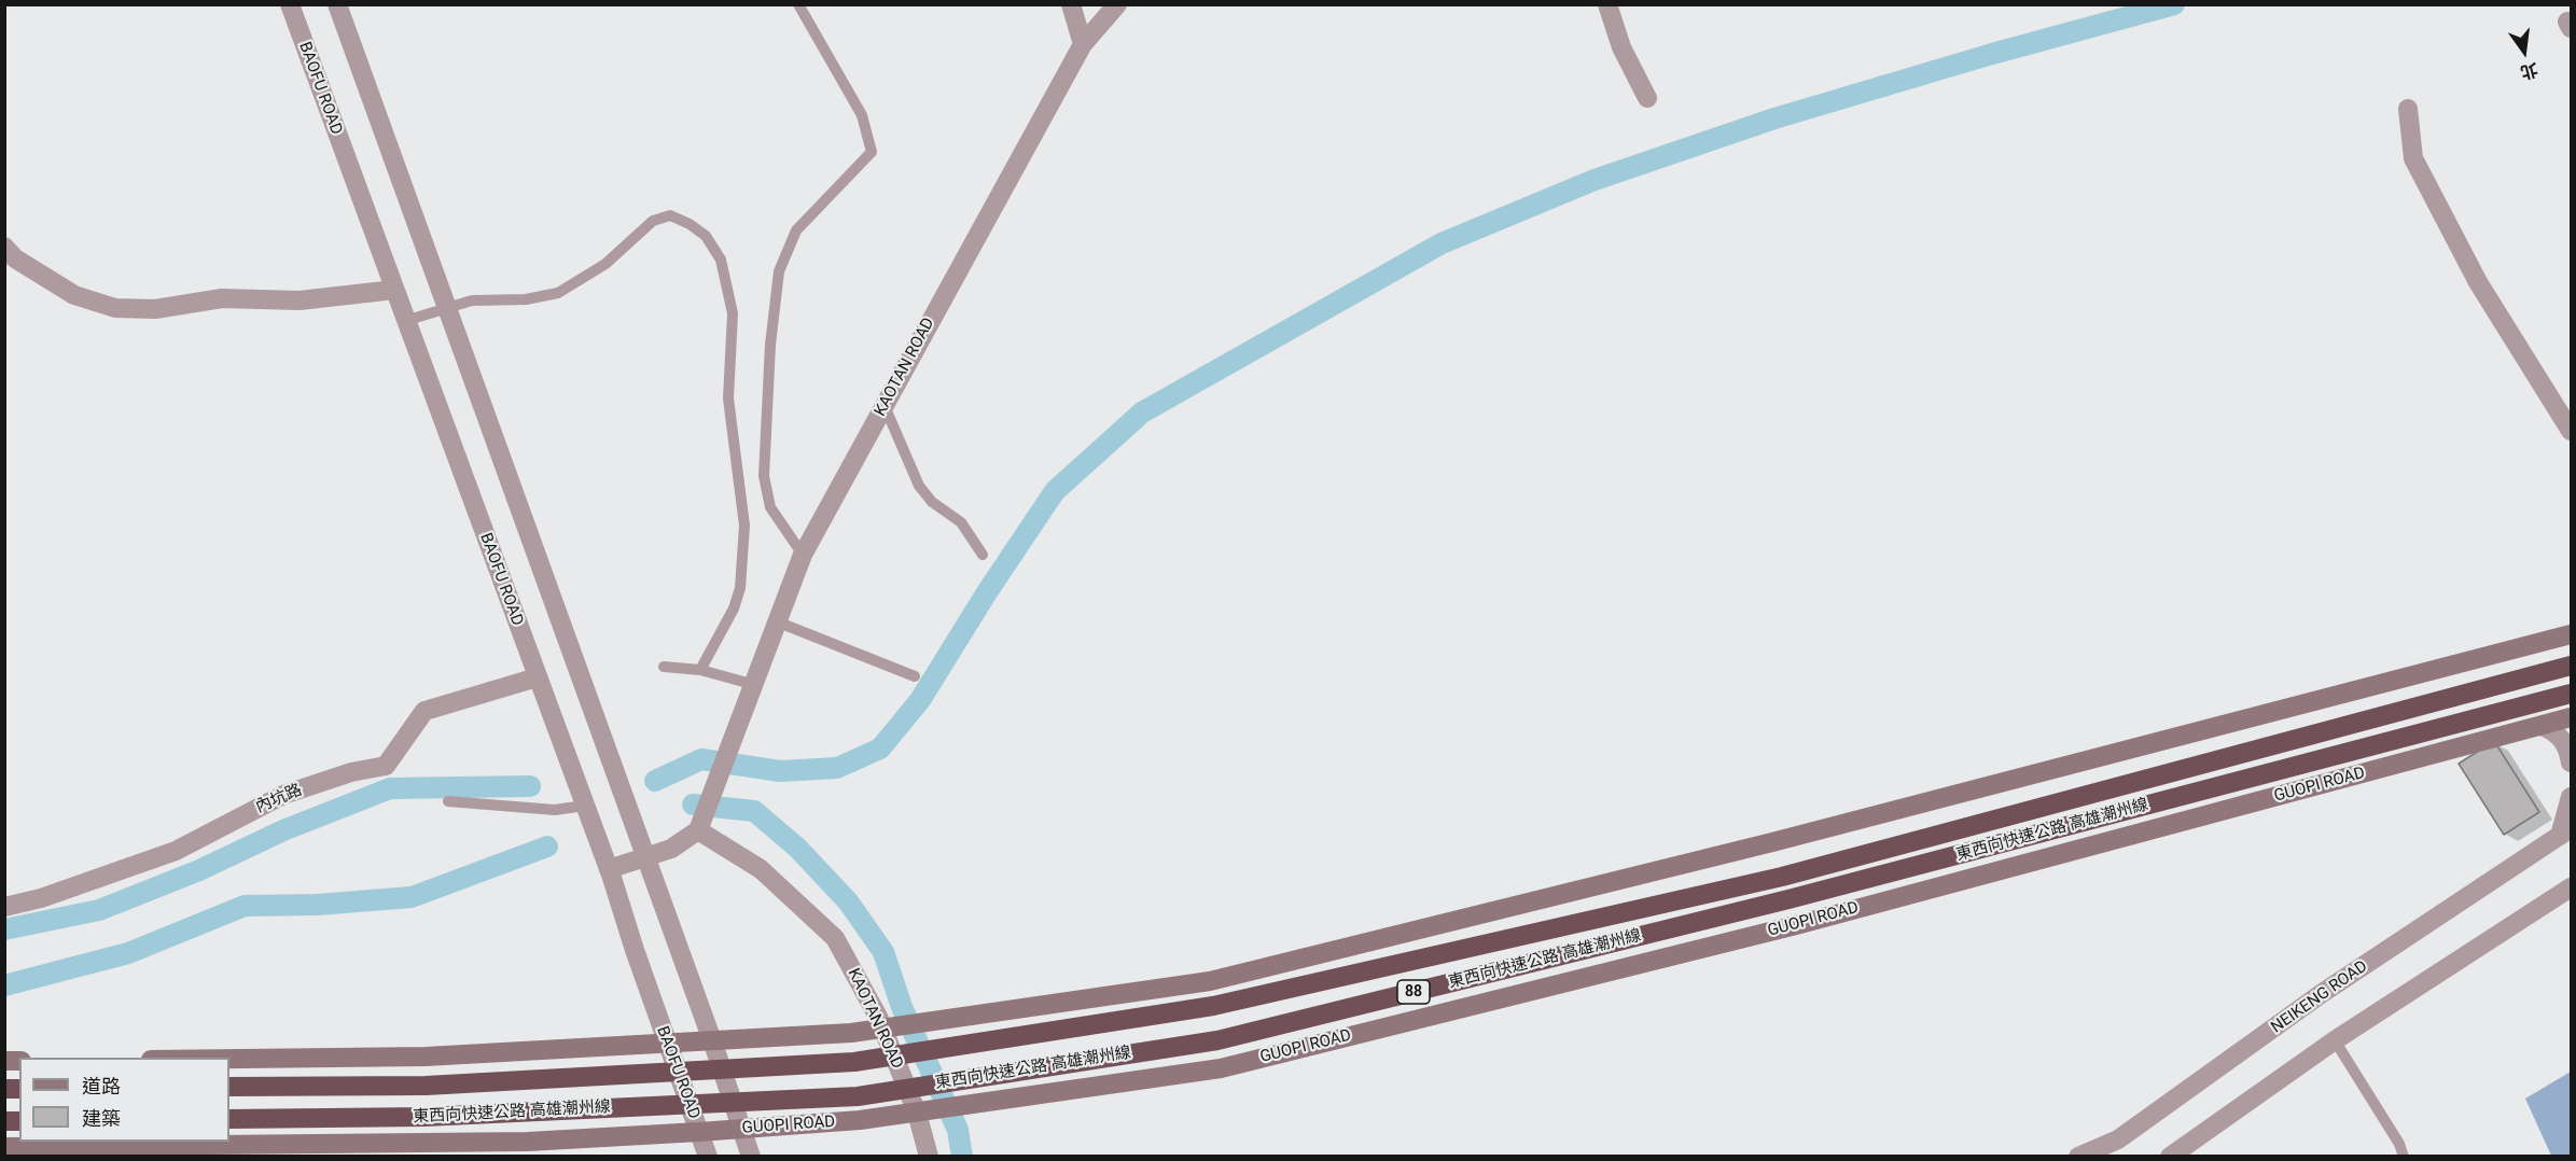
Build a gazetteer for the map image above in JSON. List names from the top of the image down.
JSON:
{
  "streets": {
    "highway": ["東西向快速公路 高雄潮州線", "88"],
    "main road": ["GUOPI ROAD"],
    "street": [
      "BAOFU ROAD",
      "KAOTAN ROAD",
      "內坑路",
      "NEIKENG ROAD"
    ]
  },
  "crossings": [
    ["BAOFU ROAD", "GUOPI ROAD"],
    ["BAOFU ROAD", "內坑路"],
    ["KAOTAN ROAD", "GUOPI ROAD"]
  ],
  "legend": ["道路", "建築"],
  "north": "bottom"
}
